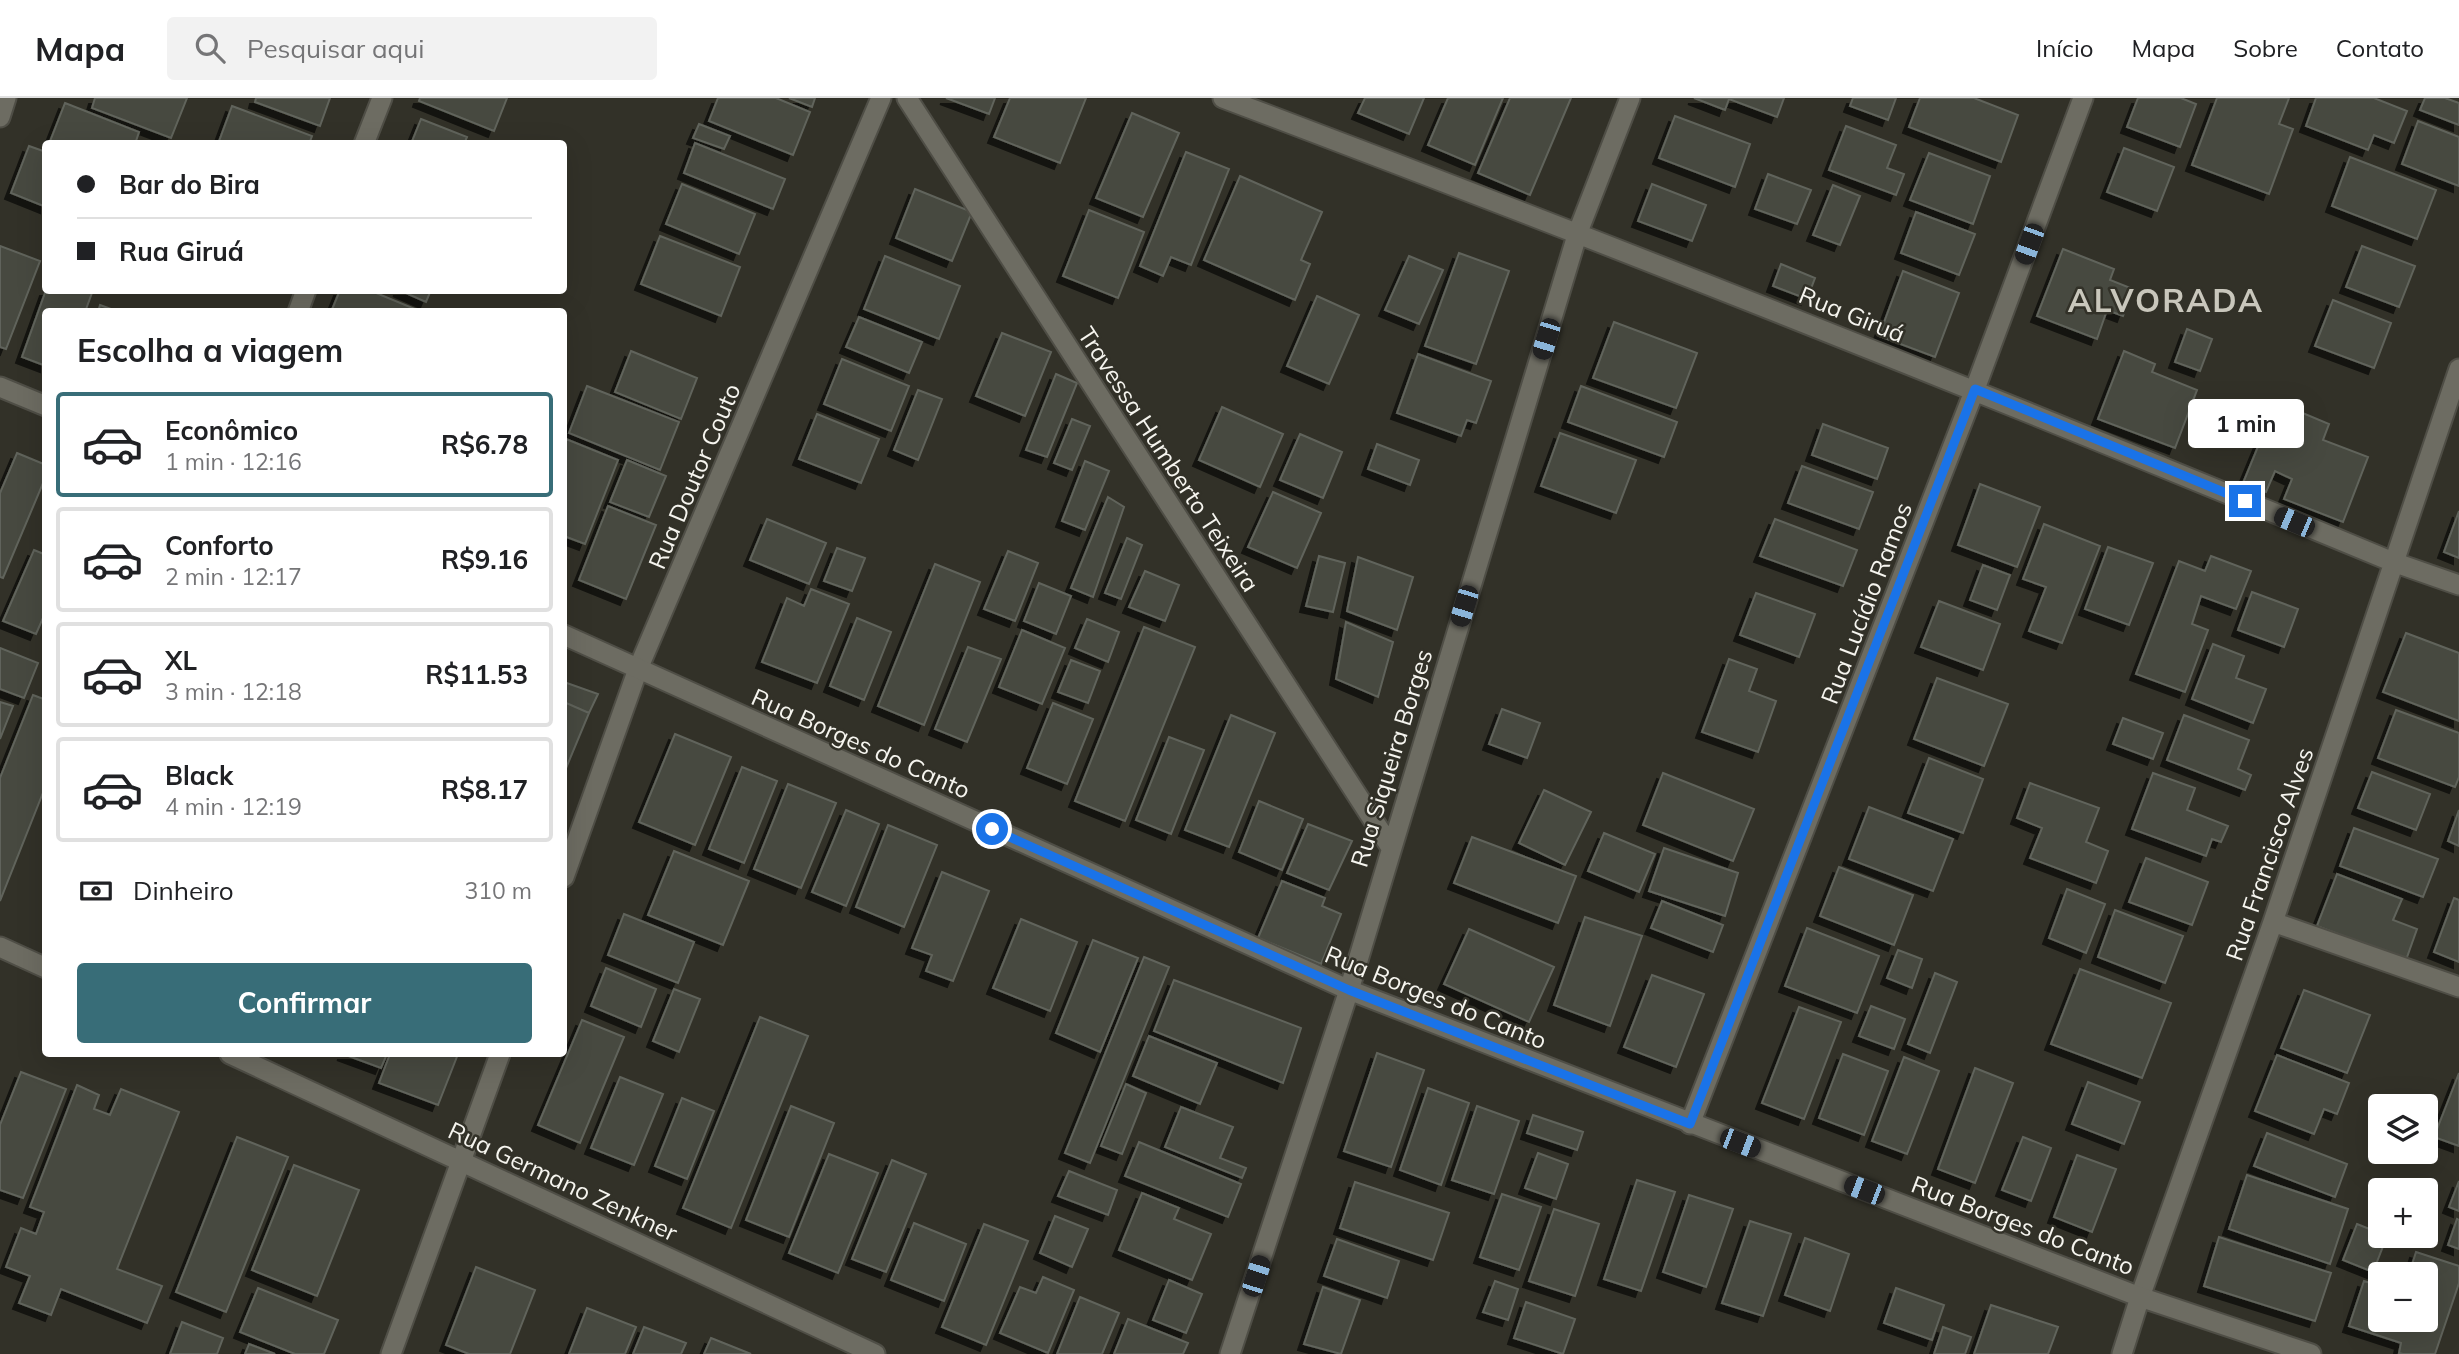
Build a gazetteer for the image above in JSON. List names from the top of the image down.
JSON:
{
  "streets": {
    "street": [
      "Rua Giruá",
      "Travessa Humberto Teixeira",
      "Rua Doutor Couto",
      "Rua Lucídio Ramos",
      "Rua Borges do Canto",
      "Rua Siqueira Borges",
      "Rua Francisco Alves",
      "Rua Germano Zenkner"
    ]
  },
  "crossings": [
    ["Rua Giruá", "Rua Lucídio Ramos"],
    ["Rua Giruá", "Rua Siqueira Borges"],
    ["Rua Giruá", "Rua Francisco Alves"],
    ["Travessa Humberto Teixeira", "Rua Siqueira Borges"],
    ["Rua Doutor Couto", "Rua Borges do Canto"],
    ["Rua Lucídio Ramos", "Rua Borges do Canto"],
    ["Rua Borges do Canto", "Rua Siqueira Borges"],
    ["Rua Borges do Canto", "Rua Francisco Alves"]
  ],
  "districts": ["ALVORADA"],
  "page": {
    "header": "Mapa",
    "search": "Pesquisar aqui",
    "nav": [
      "Início",
      "Mapa",
      "Sobre",
      "Contato"
    ],
    "banner": ["Bar do Bira", "Rua Giruá"],
    "heading": "Escolha a viagem",
    "list": [
      {
        "name": "Econômico",
        "note": "1 min · 12:16",
        "value": "R$6.78"
      },
      {
        "name": "Conforto",
        "note": "2 min · 12:17",
        "value": "R$9.16"
      },
      {
        "name": "XL",
        "note": "3 min · 12:18",
        "value": "R$11.53"
      },
      {
        "name": "Black",
        "note": "4 min · 12:19",
        "value": "R$8.17"
      }
    ],
    "bubble": "1 min",
    "pay": ["Dinheiro", "310 m"],
    "buttons": "Confirmar",
    "map_buttons": ["+", "−"]
  }
}
